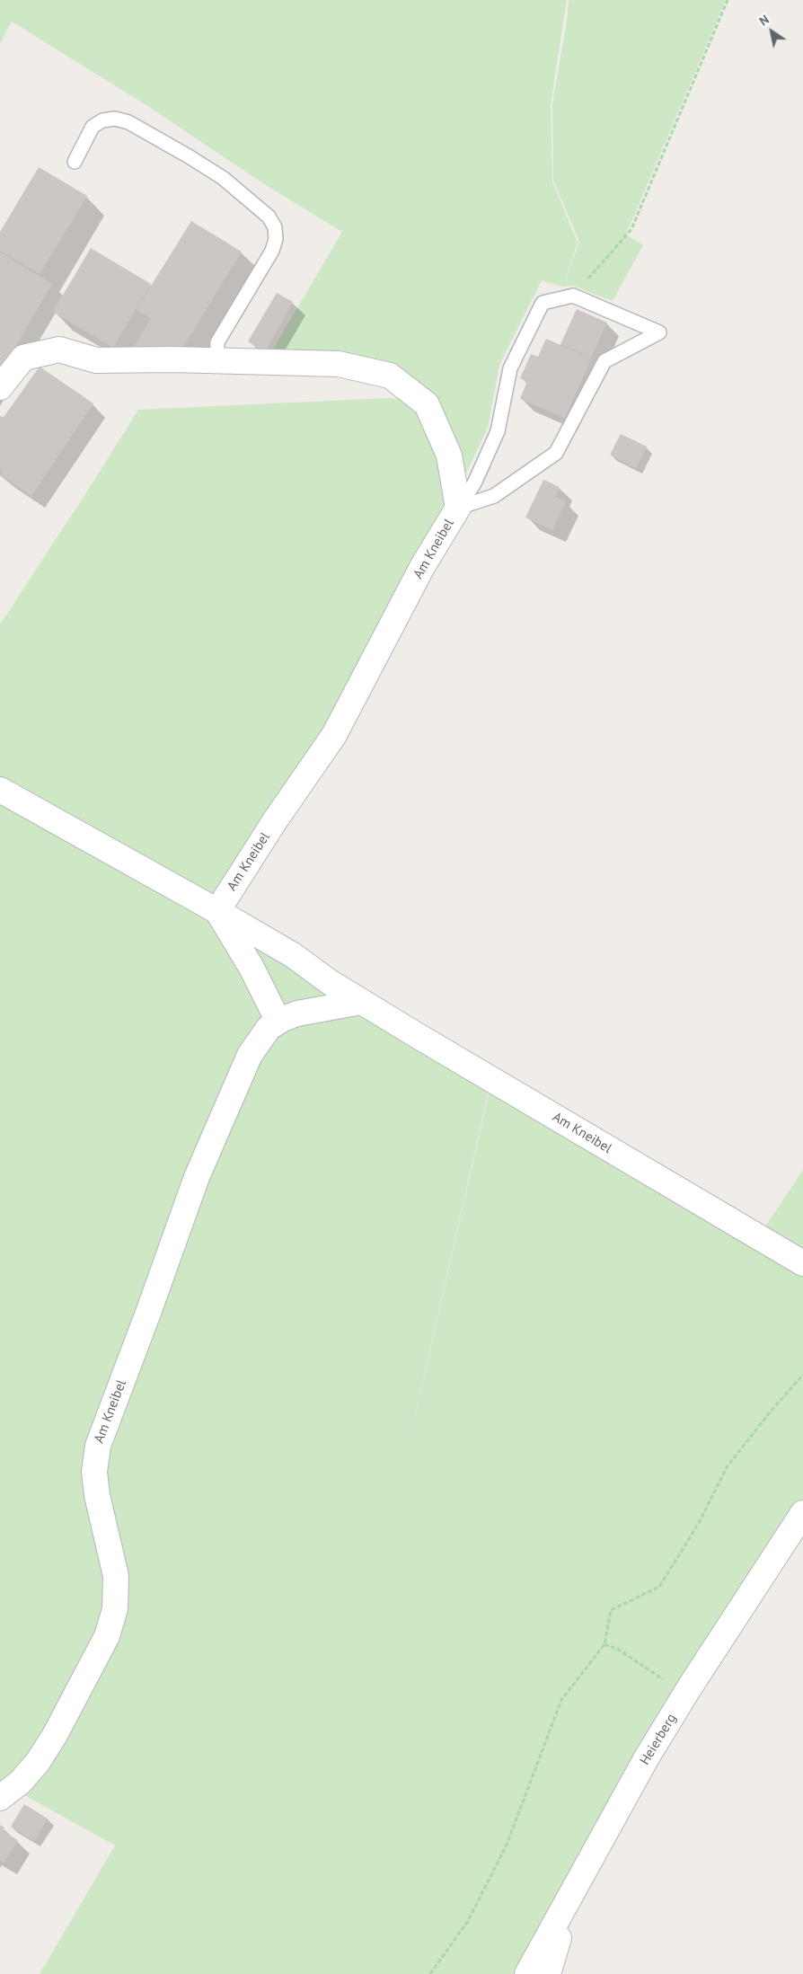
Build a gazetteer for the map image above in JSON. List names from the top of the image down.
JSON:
{
  "streets": {
    "street": ["Am Kneibel", "Heierberg"]
  },
  "north": "top left"
}
